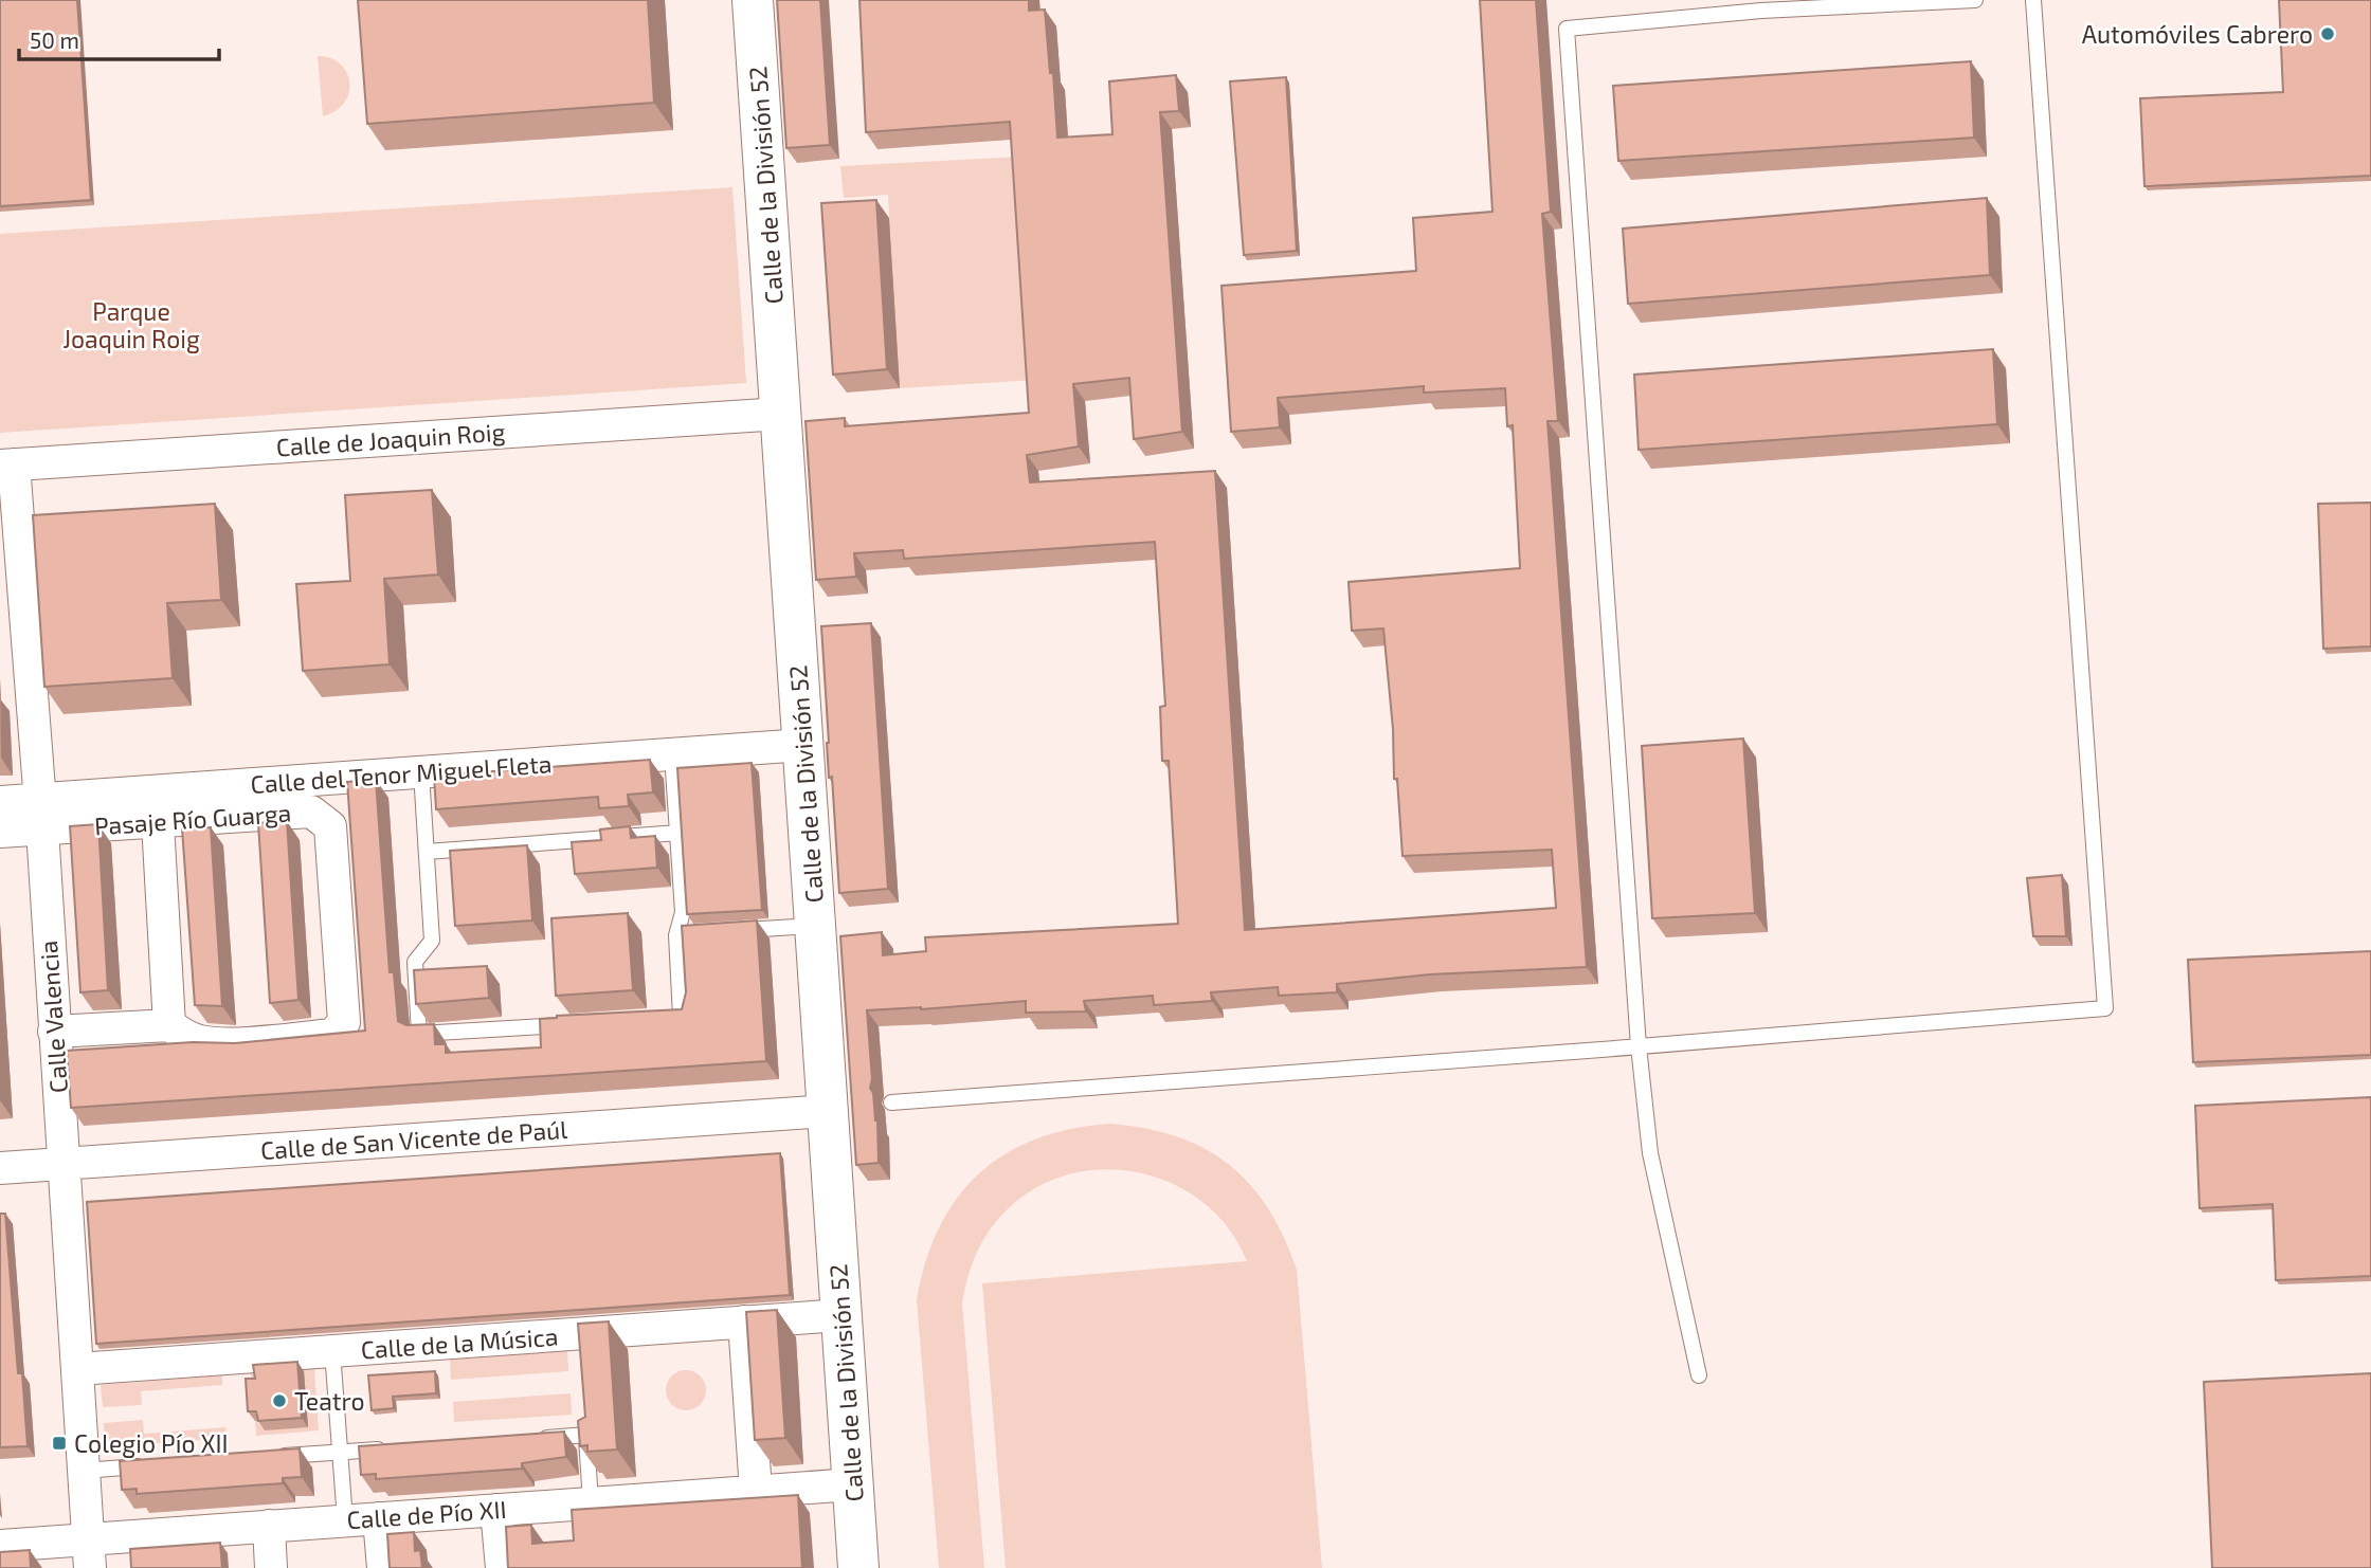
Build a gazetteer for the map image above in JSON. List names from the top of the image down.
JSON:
{
  "streets": {
    "main road": ["Calle de la División 52"],
    "street": [
      "Calle de Joaquin Roig",
      "Calle del Tenor Miguel Fleta",
      "Pasaje Río Guarga",
      "Calle Valencia",
      "Calle de San Vicente de Paúl",
      "Calle de la Música",
      "Calle de Pío XII"
    ]
  },
  "crossings": [
    ["Calle de la División 52", "Calle de Joaquin Roig"],
    ["Calle de la División 52", "Calle del Tenor Miguel Fleta"],
    ["Calle de la División 52", "Calle de San Vicente de Paúl"],
    ["Calle de la División 52", "Calle de la Música"],
    ["Calle de la División 52", "Calle de Pío XII"],
    ["Calle de Joaquin Roig", "Calle Valencia"],
    ["Calle del Tenor Miguel Fleta", "Pasaje Río Guarga"],
    ["Calle del Tenor Miguel Fleta", "Calle Valencia"],
    ["Pasaje Río Guarga", "Calle Valencia"],
    ["Calle Valencia", "Calle de San Vicente de Paúl"],
    ["Calle Valencia", "Calle de la Música"],
    ["Calle Valencia", "Calle de Pío XII"]
  ],
  "parks": ["Parque Joaquin Roig"],
  "places": {
    "other": ["Automóviles Cabrero", "Teatro"],
    "transit": ["Colegio Pío XII"]
  },
  "scale_bar": "50 m"
}
